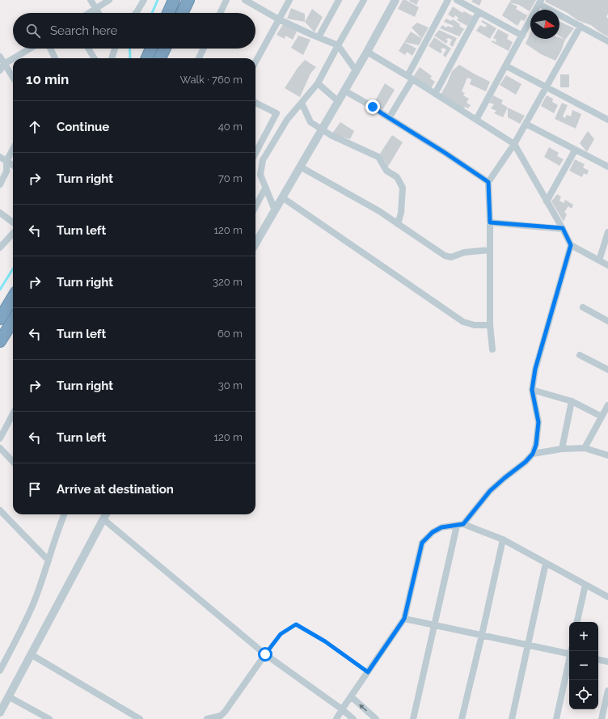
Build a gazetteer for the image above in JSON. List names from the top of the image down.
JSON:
{
  "north": "right",
  "page": {
    "search": "Search here",
    "heading": ["10 min", "Walk · 760 m"],
    "list": [
      ["Continue", "40 m"],
      ["Turn right", "70 m"],
      ["Turn left", "120 m"],
      ["Turn right", "320 m"],
      ["Turn left", "60 m"],
      ["Turn right", "30 m"],
      ["Turn left", "120 m"],
      "Arrive at destination"
    ],
    "map_buttons": ["+", "−"]
  }
}
